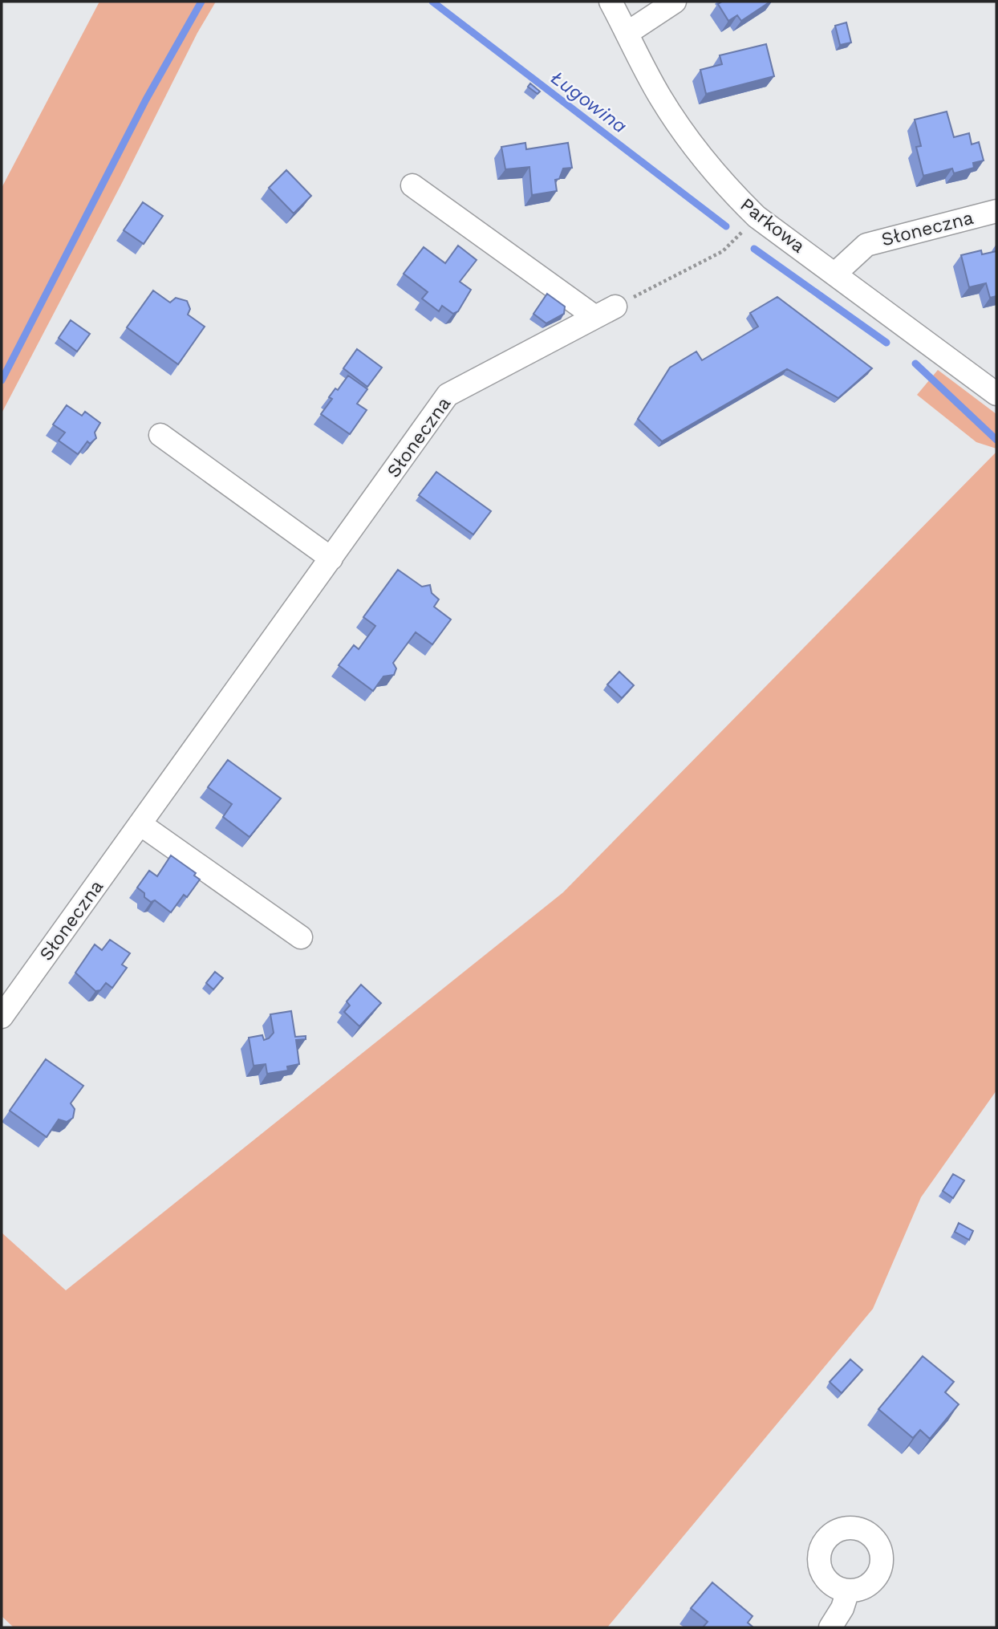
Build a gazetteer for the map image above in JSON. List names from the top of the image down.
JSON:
{
  "streets": {
    "street": ["Parkowa", "Słoneczna"]
  },
  "crossings": [
    ["Parkowa", "Słoneczna"]
  ],
  "water": ["Ługowina"]
}
